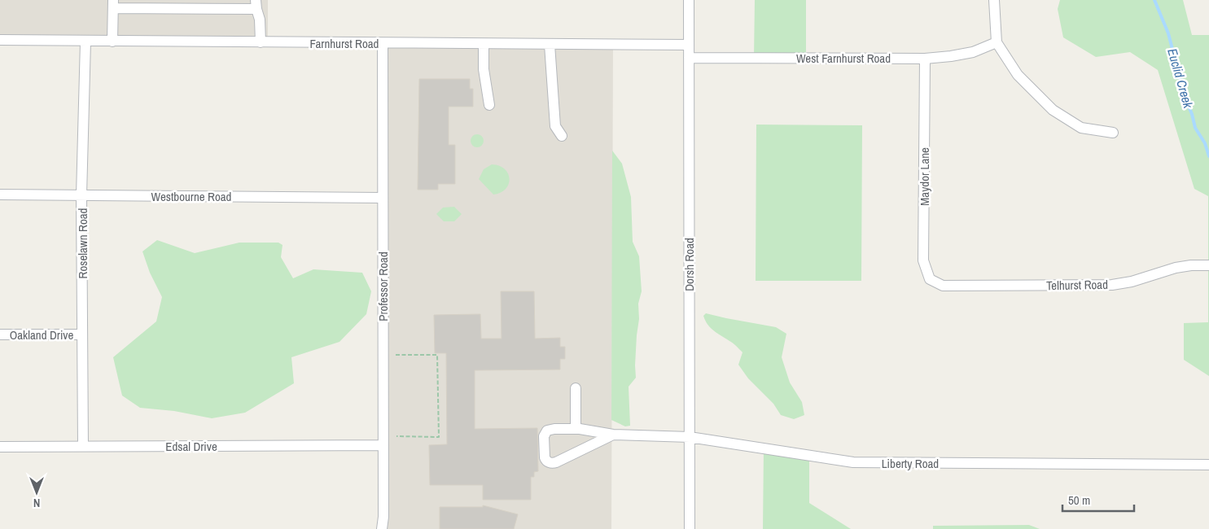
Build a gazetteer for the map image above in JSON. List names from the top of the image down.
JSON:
{
  "streets": {
    "street": [
      "Farnhurst Road",
      "West Farnhurst Road",
      "Maydor Lane",
      "Westbourne Road",
      "Roselawn Road",
      "Dorsh Road",
      "Telhurst Road",
      "Professor Road",
      "Oakland Drive",
      "Edsal Drive",
      "Liberty Road"
    ]
  },
  "crossings": [
    ["Farnhurst Road", "Roselawn Road"],
    ["Farnhurst Road", "Dorsh Road"],
    ["Farnhurst Road", "Professor Road"],
    ["West Farnhurst Road", "Maydor Lane"],
    ["West Farnhurst Road", "Dorsh Road"],
    ["Maydor Lane", "Telhurst Road"],
    ["Westbourne Road", "Roselawn Road"],
    ["Westbourne Road", "Professor Road"],
    ["Roselawn Road", "Oakland Drive"],
    ["Roselawn Road", "Edsal Drive"],
    ["Dorsh Road", "Liberty Road"],
    ["Professor Road", "Edsal Drive"]
  ],
  "water": ["Euclid Creek"],
  "scale_bar": "50 m",
  "north": "bottom"
}
